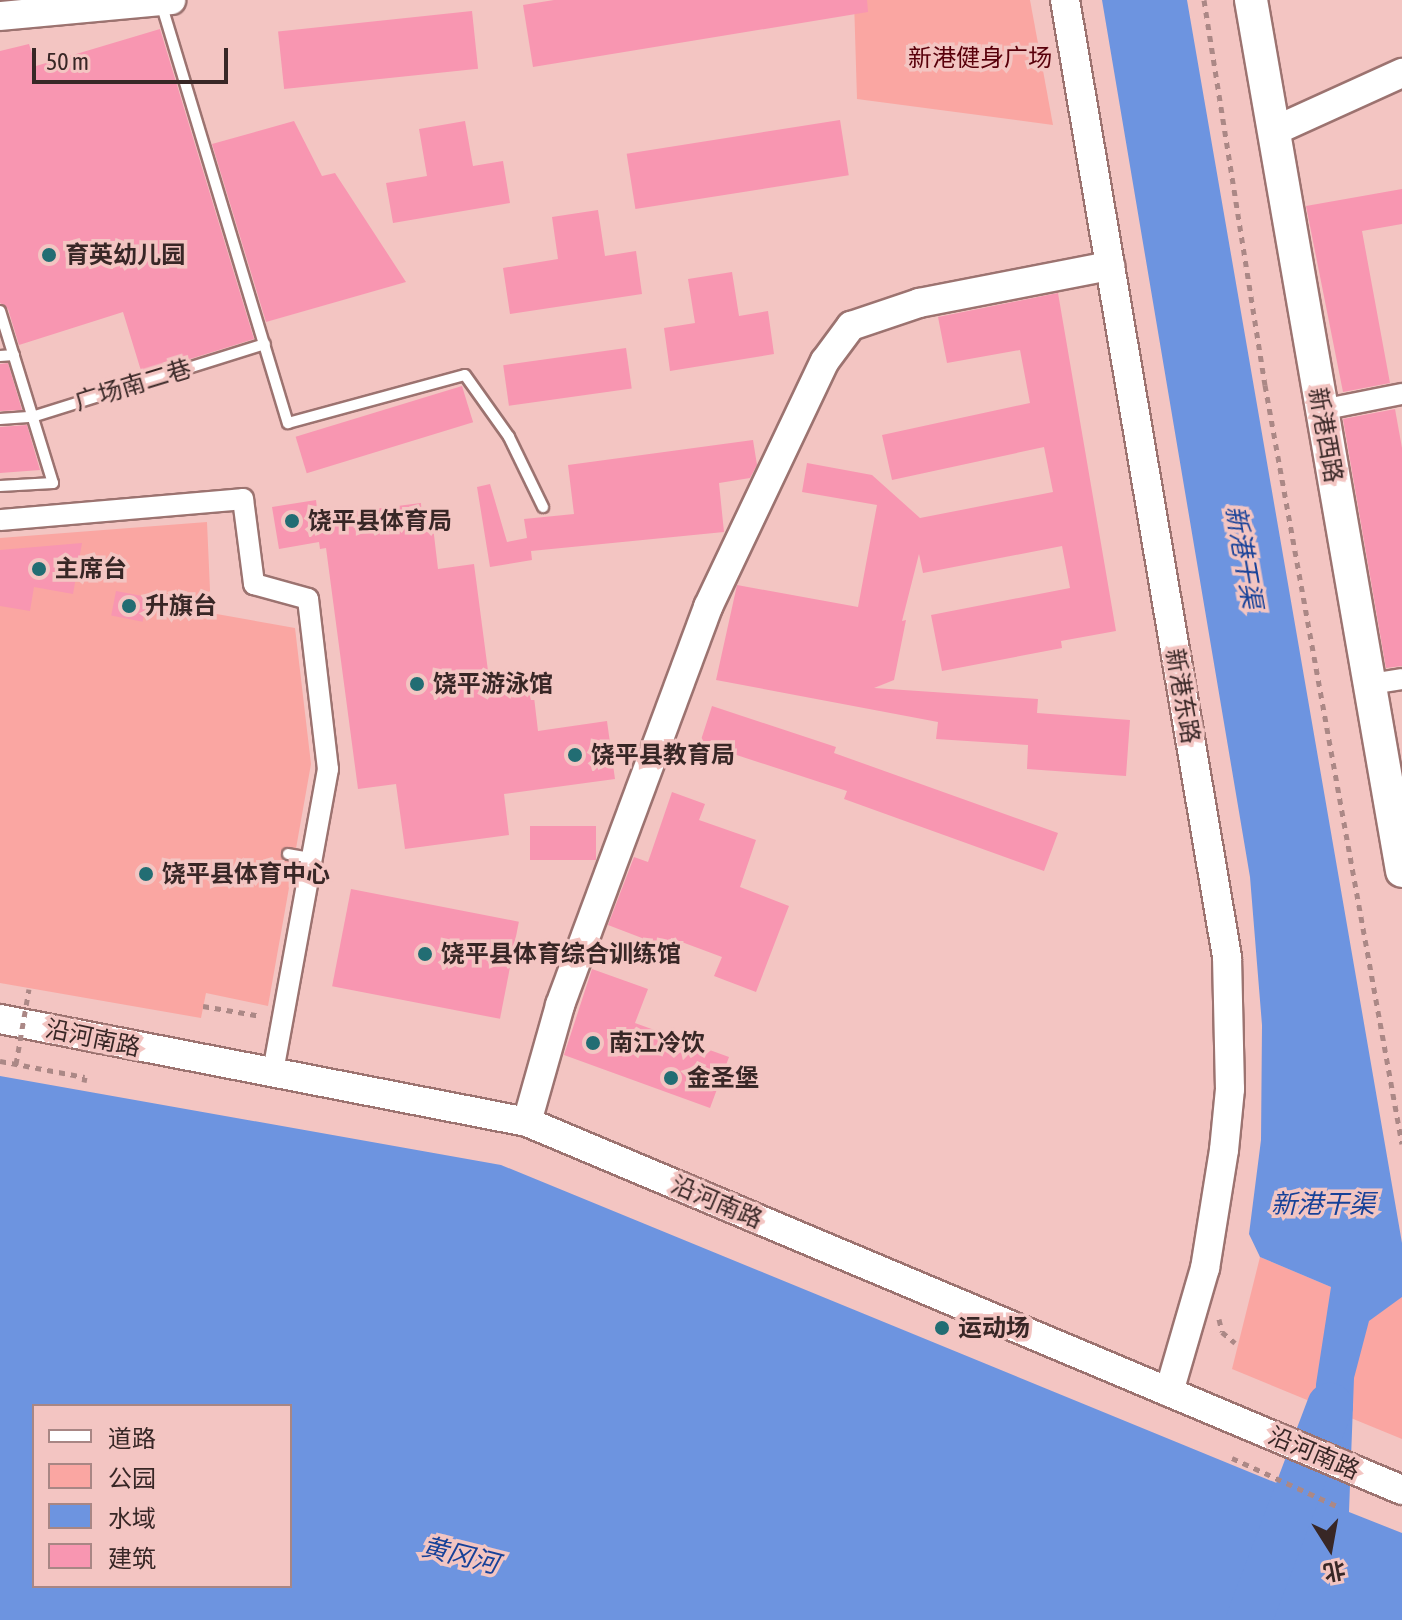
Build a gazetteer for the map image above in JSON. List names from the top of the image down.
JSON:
{
  "streets": {
    "main road": ["新港西路", "新港东路", "沿河南路"],
    "lane": ["广场南二巷"]
  },
  "crossings": [
    ["新港东路", "沿河南路"]
  ],
  "water": ["新港干渠", "黄冈河"],
  "parks": ["新港健身广场"],
  "places": [
    "育英幼儿园",
    "饶平县体育局",
    "主席台",
    "升旗台",
    "饶平游泳馆",
    "饶平县教育局",
    "饶平县体育中心",
    "饶平县体育综合训练馆",
    "南江冷饮",
    "金圣堡",
    "运动场"
  ],
  "legend": [
    "道路",
    "公园",
    "水域",
    "建筑"
  ],
  "scale_bar": "50 m",
  "north": "bottom"
}
